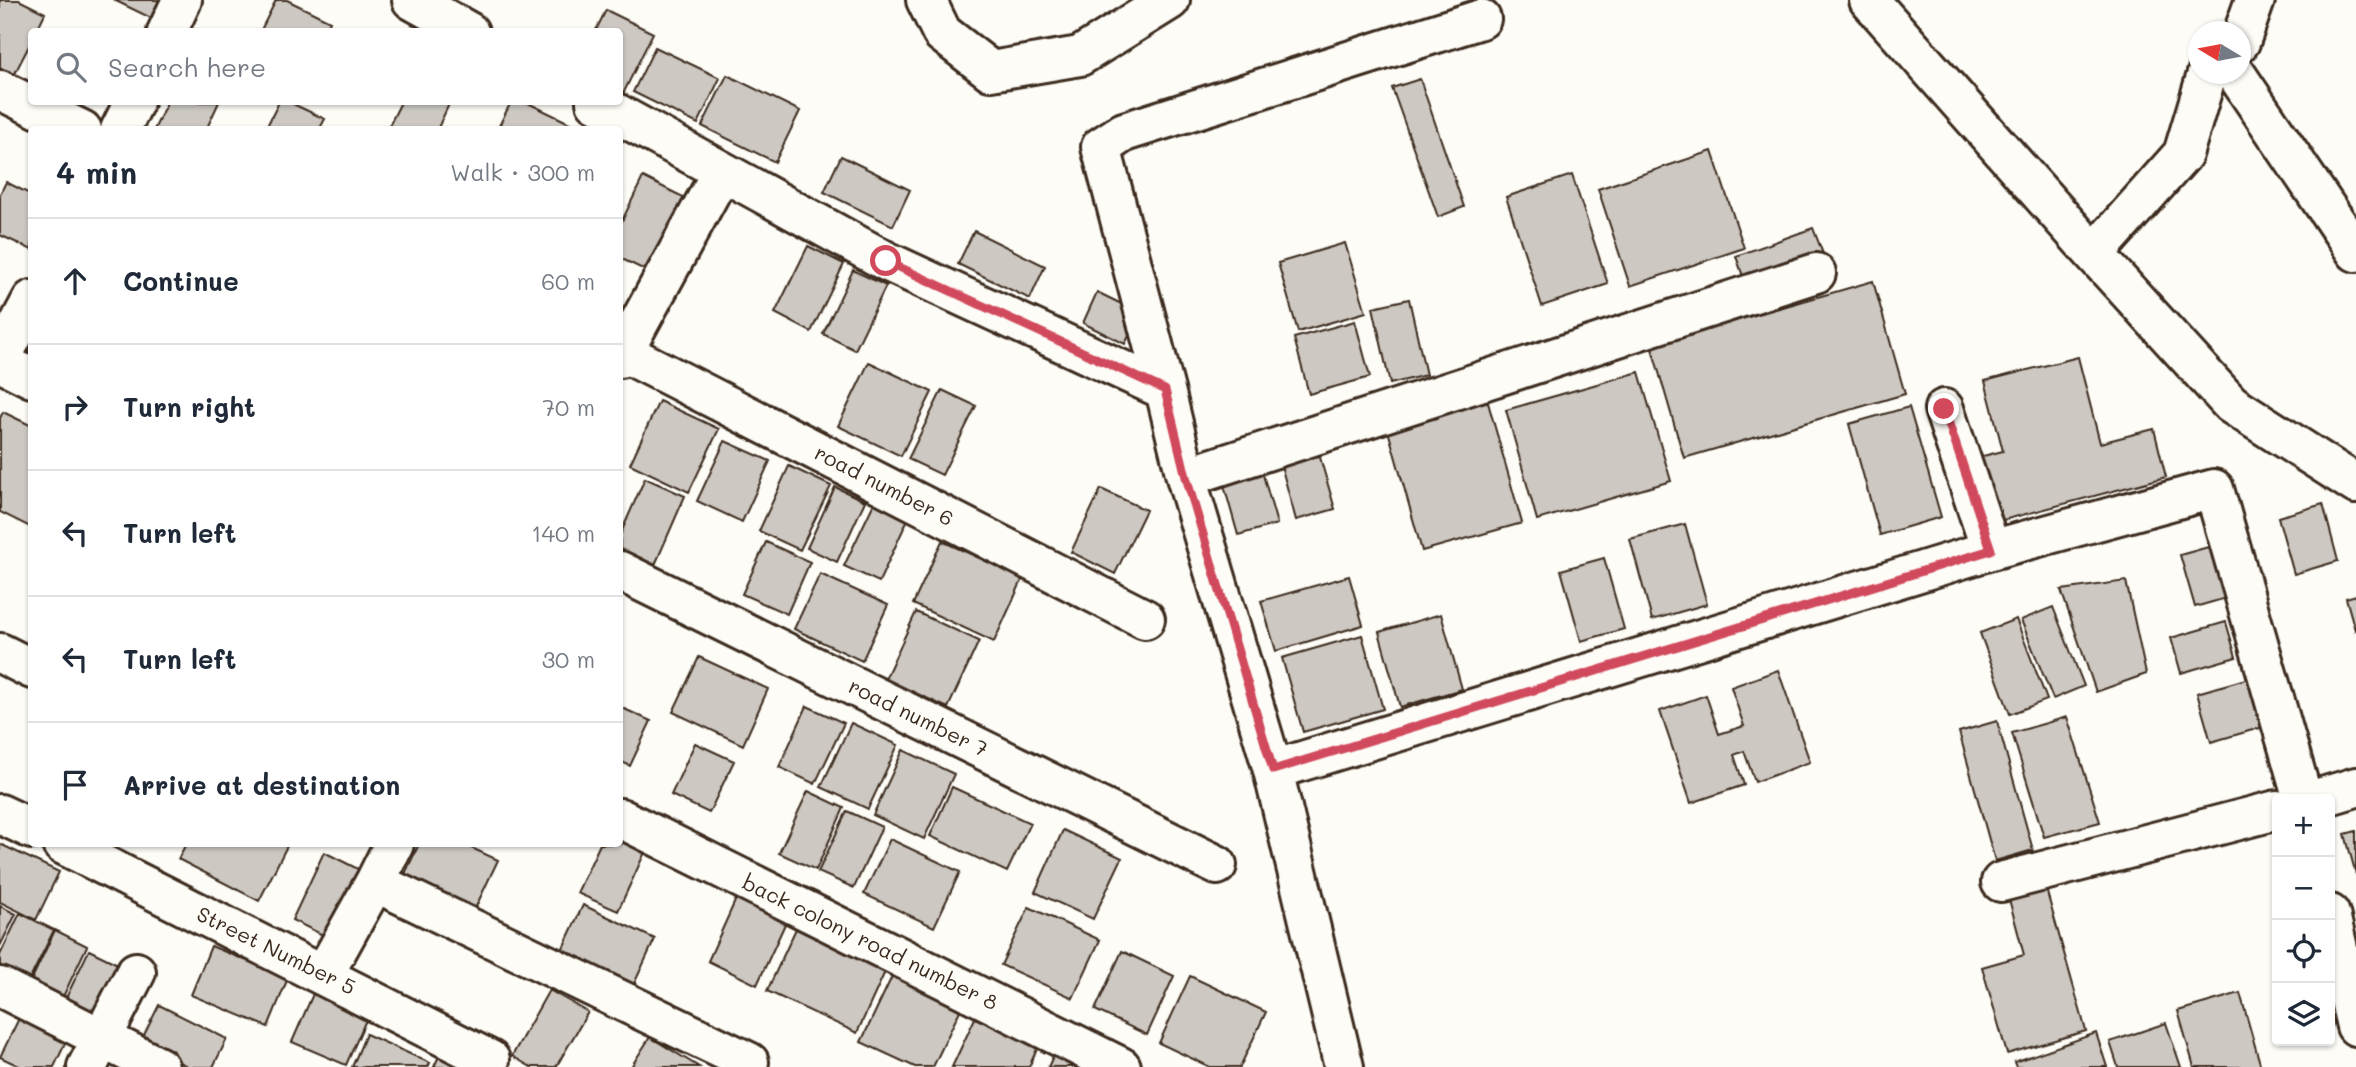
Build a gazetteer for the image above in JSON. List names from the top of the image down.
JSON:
{
  "streets": {
    "street": [
      "road number 6",
      "road number 7",
      "back colony road number 8",
      "Street Number 5"
    ]
  },
  "north": "left",
  "page": {
    "search": "Search here",
    "heading": ["4 min", "Walk · 300 m"],
    "list": [
      ["Continue", "60 m"],
      ["Turn right", "70 m"],
      ["Turn left", "140 m"],
      ["Turn left", "30 m"],
      "Arrive at destination"
    ],
    "map_buttons": ["+", "−"]
  }
}
